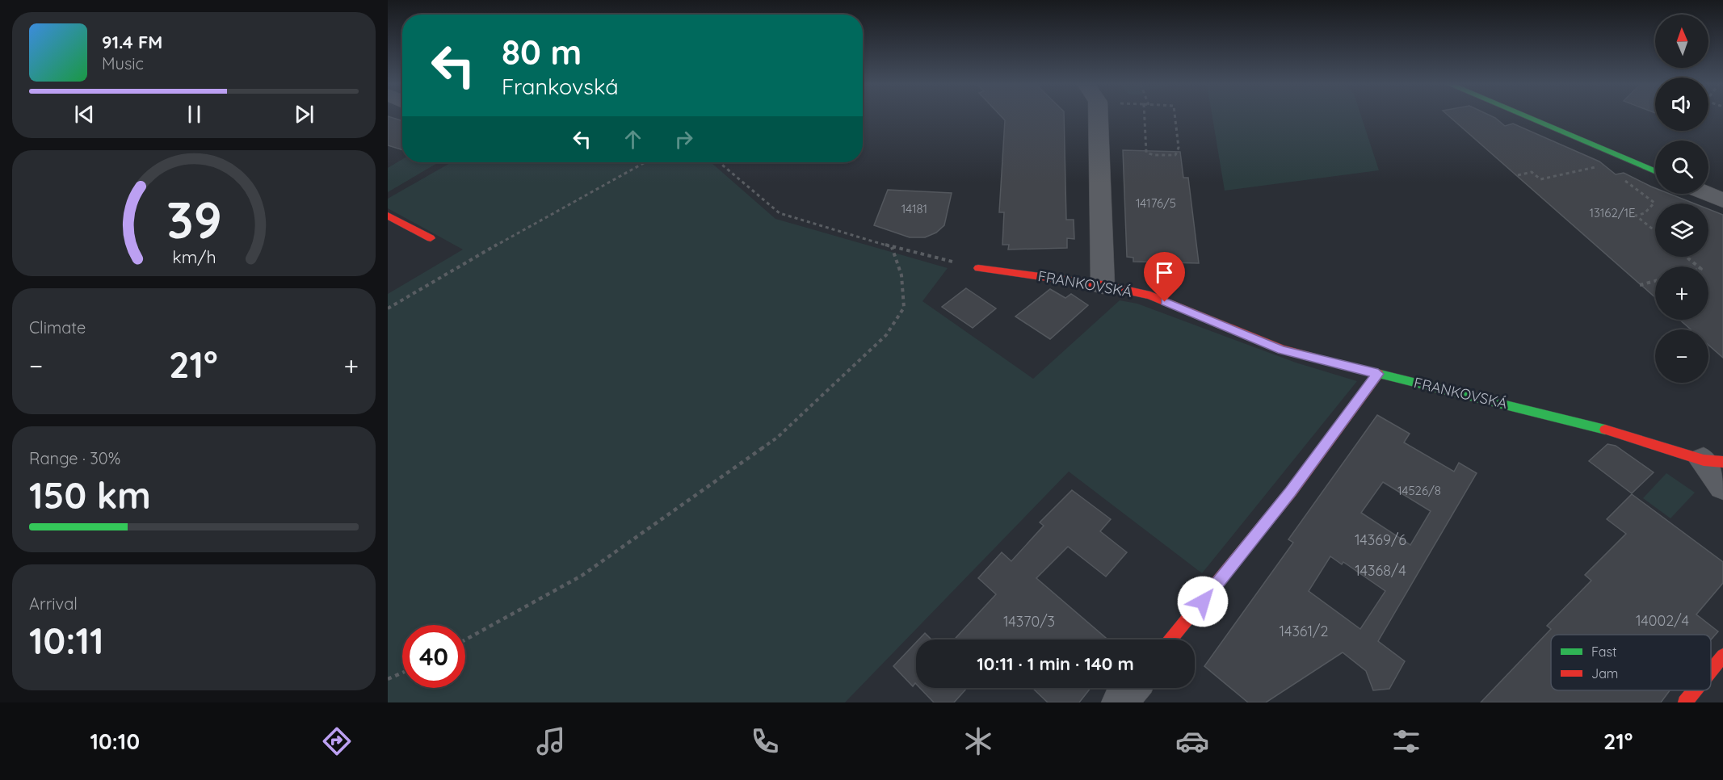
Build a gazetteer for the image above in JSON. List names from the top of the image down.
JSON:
{
  "streets": {
    "street": ["FRANKOVSKÁ"]
  },
  "house_numbers": [
    "14176/5",
    "14181",
    "13162/1E",
    "14526/8",
    "14369/6",
    "14368/4",
    "14002/4",
    "14370/3",
    "14361/2"
  ],
  "legend": ["Fast", "Jam"],
  "north": "top",
  "page": {
    "map_buttons": ["+", "−"],
    "turn": ["80 m", "Frankovská"],
    "song": ["91.4 FM", "Music"],
    "tile": [
      "Climate",
      ["Range · 30%", "150 km"],
      ["Arrival", "10:11"]
    ],
    "heat": ["−", "21°", "+"],
    "limit": "40",
    "trip": "10:11 · 1 min · 140 m",
    "tabs": ["10:10", "21°"],
    "gauge": ["39", "km/h"]
  }
}
